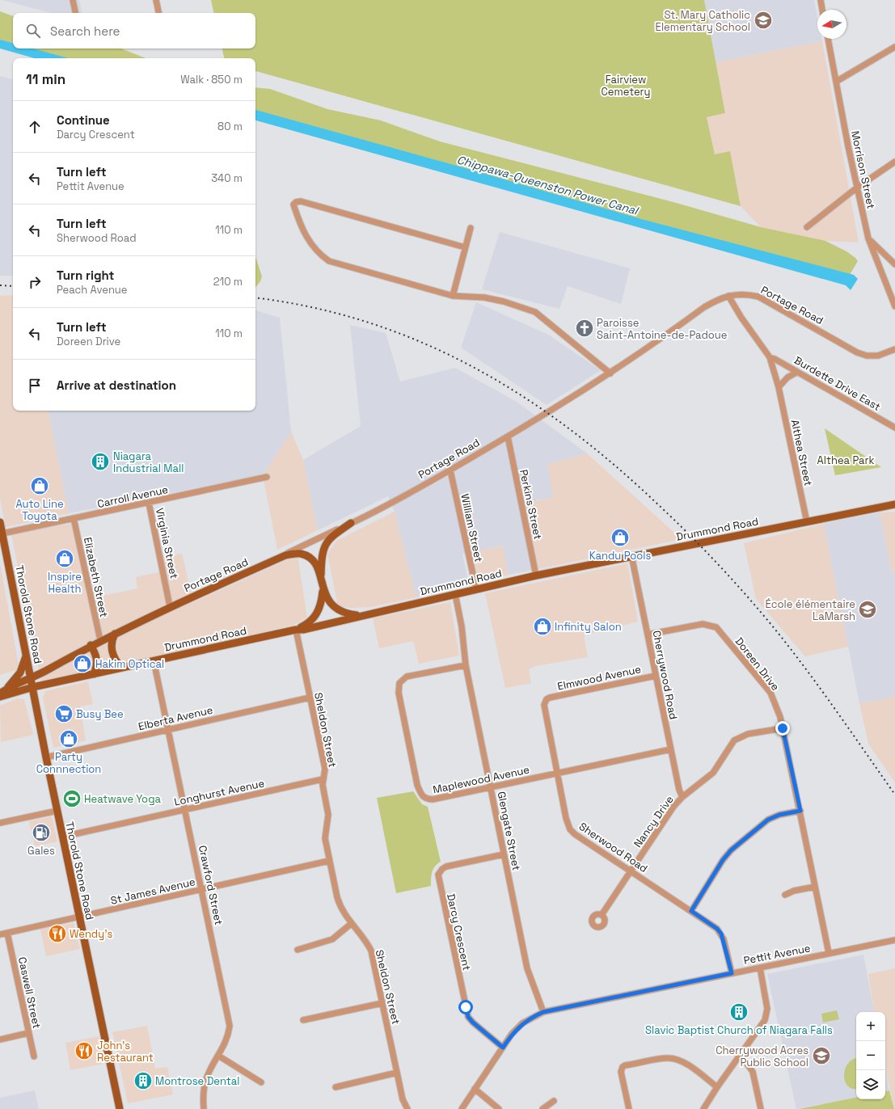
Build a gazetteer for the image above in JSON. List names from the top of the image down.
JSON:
{
  "streets": {
    "main road": ["Portage Road", "Drummond Road", "Thorold Stone Road"],
    "street": [
      "Morrison Street",
      "Burdette Drive East",
      "Althea Street",
      "Carroll Avenue",
      "Perkins Street",
      "William Street",
      "Virginia Street",
      "Elizabeth Street",
      "Doreen Drive",
      "Cherrywood Road",
      "Elmwood Avenue",
      "Elberta Avenue",
      "Sheldon Street",
      "Maplewood Avenue",
      "Longhurst Avenue",
      "Nancy Drive",
      "Glengate Street",
      "Sherwood Road",
      "Crawford Street",
      "St James Avenue",
      "Darcy Crescent",
      "Pettit Avenue",
      "Caswell Street"
    ]
  },
  "crossings": [
    ["Portage Road", "Althea Street"],
    ["Portage Road", "Perkins Street"],
    ["Portage Road", "William Street"],
    ["Portage Road", "Virginia Street"],
    ["Portage Road", "Elizabeth Street"],
    ["Portage Road", "Thorold Stone Road"],
    ["Burdette Drive East", "Althea Street"],
    ["Althea Street", "Drummond Road"],
    ["Carroll Avenue", "Virginia Street"],
    ["Carroll Avenue", "Elizabeth Street"],
    ["Carroll Avenue", "Thorold Stone Road"],
    ["Perkins Street", "Drummond Road"],
    ["William Street", "Drummond Road"],
    ["Drummond Road", "Thorold Stone Road"],
    ["Drummond Road", "Cherrywood Road"],
    ["Drummond Road", "Sheldon Street"],
    ["Drummond Road", "Glengate Street"],
    ["Drummond Road", "Crawford Street"],
    ["Thorold Stone Road", "Elberta Avenue"],
    ["Thorold Stone Road", "Longhurst Avenue"],
    ["Thorold Stone Road", "St James Avenue"],
    ["Doreen Drive", "Cherrywood Road"],
    ["Doreen Drive", "Nancy Drive"],
    ["Doreen Drive", "Pettit Avenue"],
    ["Cherrywood Road", "Elmwood Avenue"],
    ["Cherrywood Road", "Maplewood Avenue"],
    ["Cherrywood Road", "Nancy Drive"],
    ["Elmwood Avenue", "Sherwood Road"],
    ["Elberta Avenue", "Sheldon Street"],
    ["Elberta Avenue", "Crawford Street"],
    ["Sheldon Street", "Longhurst Avenue"],
    ["Sheldon Street", "St James Avenue"],
    ["Maplewood Avenue", "Glengate Street"],
    ["Maplewood Avenue", "Sherwood Road"],
    ["Longhurst Avenue", "Crawford Street"],
    ["Nancy Drive", "Sherwood Road"],
    ["Glengate Street", "Darcy Crescent"],
    ["Glengate Street", "Pettit Avenue"],
    ["Sherwood Road", "Pettit Avenue"],
    ["Crawford Street", "St James Avenue"],
    ["St James Avenue", "Caswell Street"],
    ["Darcy Crescent", "Pettit Avenue"]
  ],
  "water": ["Chippawa-Queenston Power Canal"],
  "parks": ["Fairview Cemetery", "Althea Park"],
  "places": {
    "school or university": ["St. Mary Catholic Elementary School", "École élémentaire LaMarsh", "Cherrywood Acres Public School"],
    "church": ["Paroisse Saint-Antoine-de-Padoue"],
    "building": ["Niagara Industrial Mall", "Slavic Baptist Church of Niagara Falls", "Montrose Dental"],
    "shop": [
      "Auto Line Toyota",
      "Kandu Pools",
      "Inspire Health",
      "Infinity Salon",
      "Hakim Optical",
      "Party Connnection"
    ],
    "supermarket": ["Busy Bee"],
    "sports": ["Heatwave Yoga"],
    "fuel station": ["Gales"],
    "restaurant": ["Wendy's", "John's Restaurant"]
  },
  "north": "left",
  "page": {
    "search": "Search here",
    "heading": ["11 min", "Walk · 850 m"],
    "list": [
      ["Continue", "Darcy Crescent", "80 m"],
      ["Turn left", "Pettit Avenue", "340 m"],
      ["Turn left", "Sherwood Road", "110 m"],
      ["Turn right", "Peach Avenue", "210 m"],
      ["Turn left", "Doreen Drive", "110 m"],
      "Arrive at destination"
    ],
    "map_buttons": ["+", "−"]
  }
}
